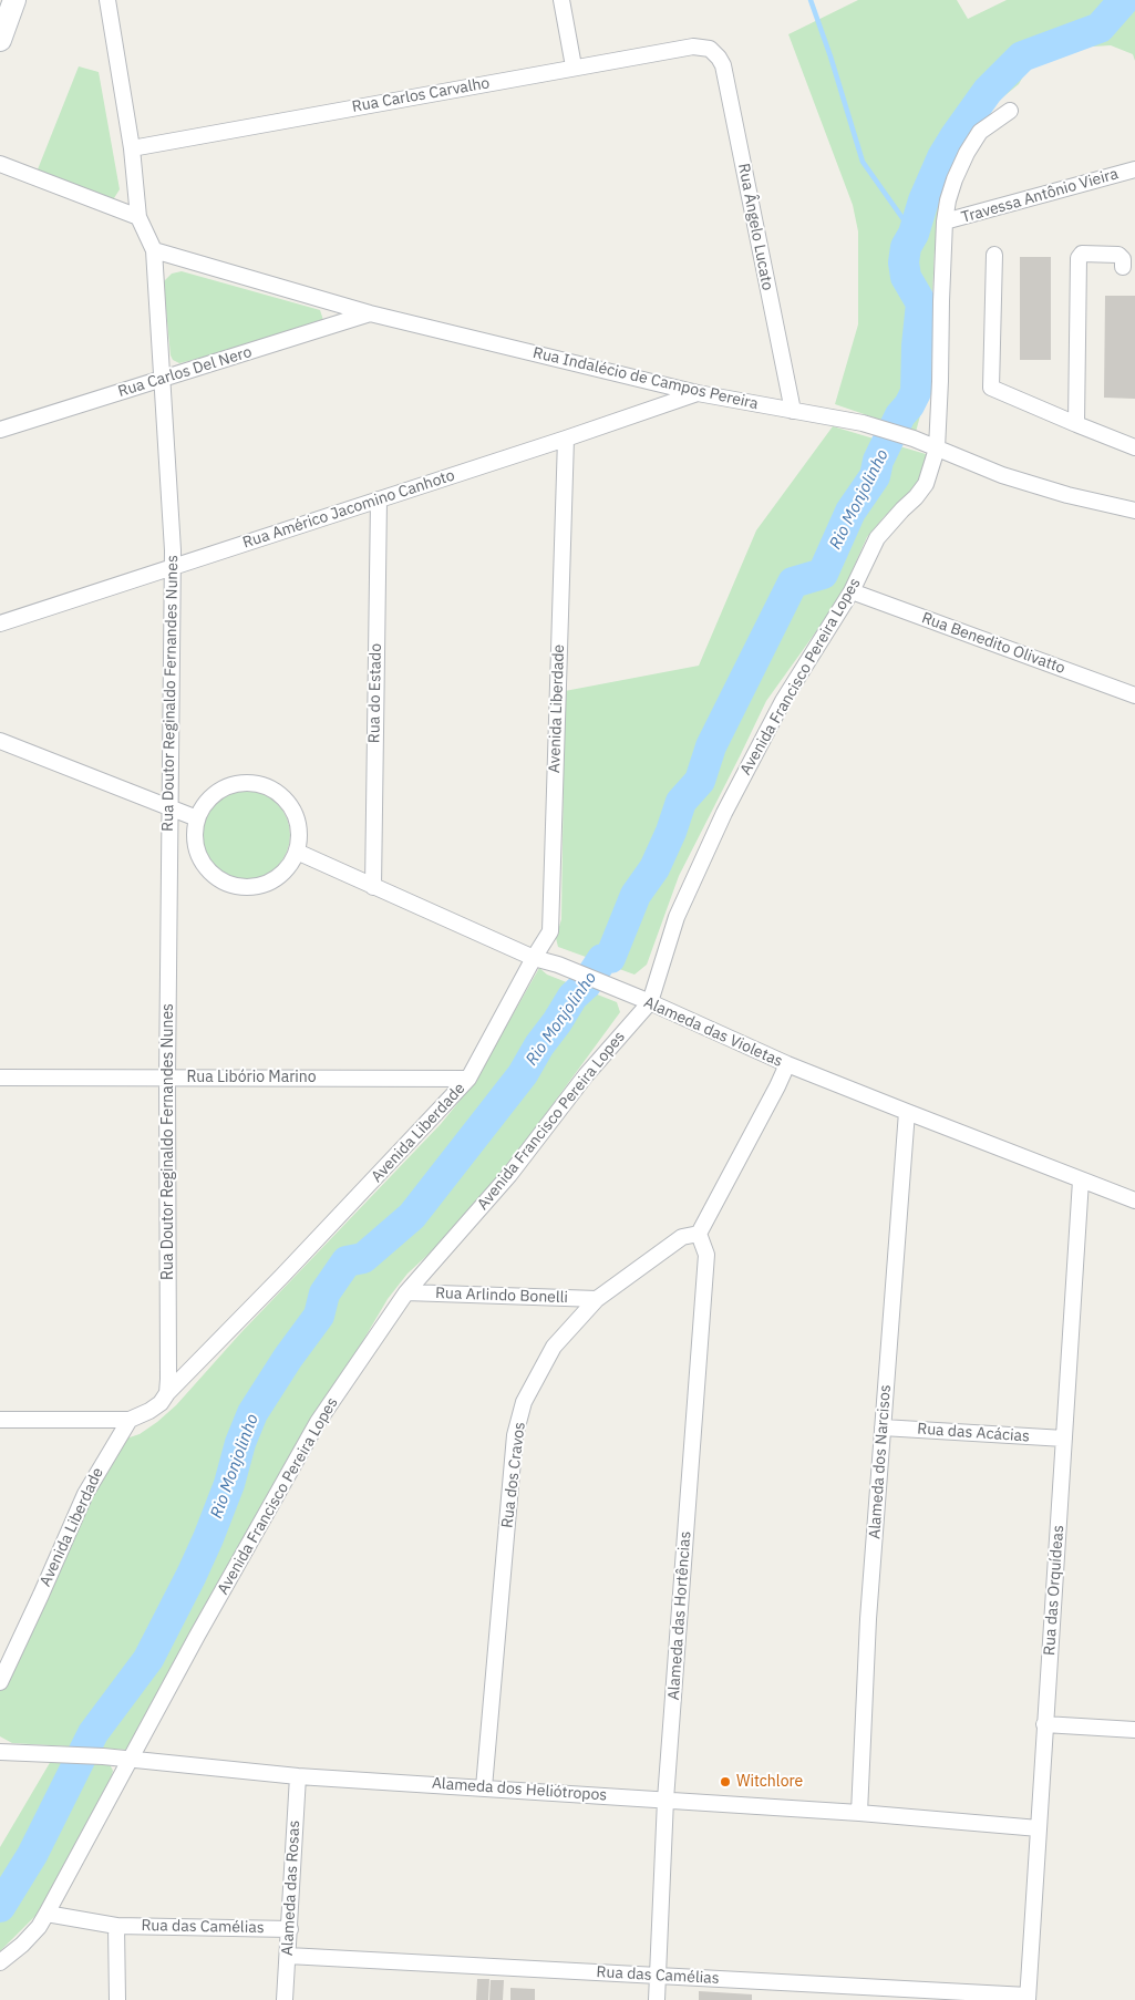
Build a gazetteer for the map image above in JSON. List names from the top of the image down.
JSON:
{
  "streets": {
    "street": [
      "Rua Carlos Carvalho",
      "Travessa Antônio Vieira",
      "Rua Ângelo Lucato",
      "Rua Carlos Del Nero",
      "Rua Indalécio de Campos Pereira",
      "Rua Américo Jacomino Canhoto",
      "Rua Benedito Olivatto",
      "Avenida Francisco Pereira Lopes",
      "Rua Doutor Reginaldo Fernandes Nunes",
      "Rua do Estado",
      "Avenida Liberdade",
      "Alameda das Violetas",
      "Rua Libório Marino",
      "Rua Arlindo Bonelli",
      "Rua das Acácias",
      "Alameda dos Narcisos",
      "Rua dos Cravos",
      "Rua das Orquídeas",
      "Alameda das Hortências",
      "Alameda dos Heliótropos",
      "Alameda das Rosas",
      "Rua das Camélias"
    ]
  },
  "crossings": [
    ["Rua Carlos Carvalho", "Rua Ângelo Lucato"],
    ["Rua Carlos Carvalho", "Rua Doutor Reginaldo Fernandes Nunes"],
    ["Travessa Antônio Vieira", "Avenida Francisco Pereira Lopes"],
    ["Rua Ângelo Lucato", "Rua Indalécio de Campos Pereira"],
    ["Rua Carlos Del Nero", "Rua Indalécio de Campos Pereira"],
    ["Rua Carlos Del Nero", "Rua Doutor Reginaldo Fernandes Nunes"],
    ["Rua Indalécio de Campos Pereira", "Rua Américo Jacomino Canhoto"],
    ["Rua Indalécio de Campos Pereira", "Avenida Francisco Pereira Lopes"],
    ["Rua Indalécio de Campos Pereira", "Rua Doutor Reginaldo Fernandes Nunes"],
    ["Rua Américo Jacomino Canhoto", "Rua Doutor Reginaldo Fernandes Nunes"],
    ["Rua Américo Jacomino Canhoto", "Rua do Estado"],
    ["Rua Américo Jacomino Canhoto", "Avenida Liberdade"],
    ["Rua Benedito Olivatto", "Avenida Francisco Pereira Lopes"],
    ["Avenida Francisco Pereira Lopes", "Alameda das Violetas"],
    ["Avenida Francisco Pereira Lopes", "Rua Arlindo Bonelli"],
    ["Avenida Francisco Pereira Lopes", "Alameda dos Heliótropos"],
    ["Avenida Francisco Pereira Lopes", "Rua das Camélias"],
    ["Rua Doutor Reginaldo Fernandes Nunes", "Avenida Liberdade"],
    ["Rua Doutor Reginaldo Fernandes Nunes", "Rua Libório Marino"],
    ["Rua do Estado", "Alameda das Violetas"],
    ["Avenida Liberdade", "Alameda das Violetas"],
    ["Avenida Liberdade", "Rua Libório Marino"],
    ["Alameda das Violetas", "Alameda dos Narcisos"],
    ["Alameda das Violetas", "Rua das Orquídeas"],
    ["Rua Arlindo Bonelli", "Rua dos Cravos"],
    ["Rua das Acácias", "Alameda dos Narcisos"],
    ["Rua das Acácias", "Rua das Orquídeas"],
    ["Alameda dos Narcisos", "Alameda dos Heliótropos"],
    ["Rua dos Cravos", "Alameda das Hortências"],
    ["Rua dos Cravos", "Alameda dos Heliótropos"],
    ["Rua das Orquídeas", "Alameda dos Heliótropos"],
    ["Rua das Orquídeas", "Rua das Camélias"],
    ["Alameda das Hortências", "Alameda dos Heliótropos"],
    ["Alameda das Hortências", "Rua das Camélias"],
    ["Alameda dos Heliótropos", "Alameda das Rosas"],
    ["Alameda das Rosas", "Rua das Camélias"]
  ],
  "water": ["Rio Monjolinho"],
  "places": ["Witchlore"]
}
